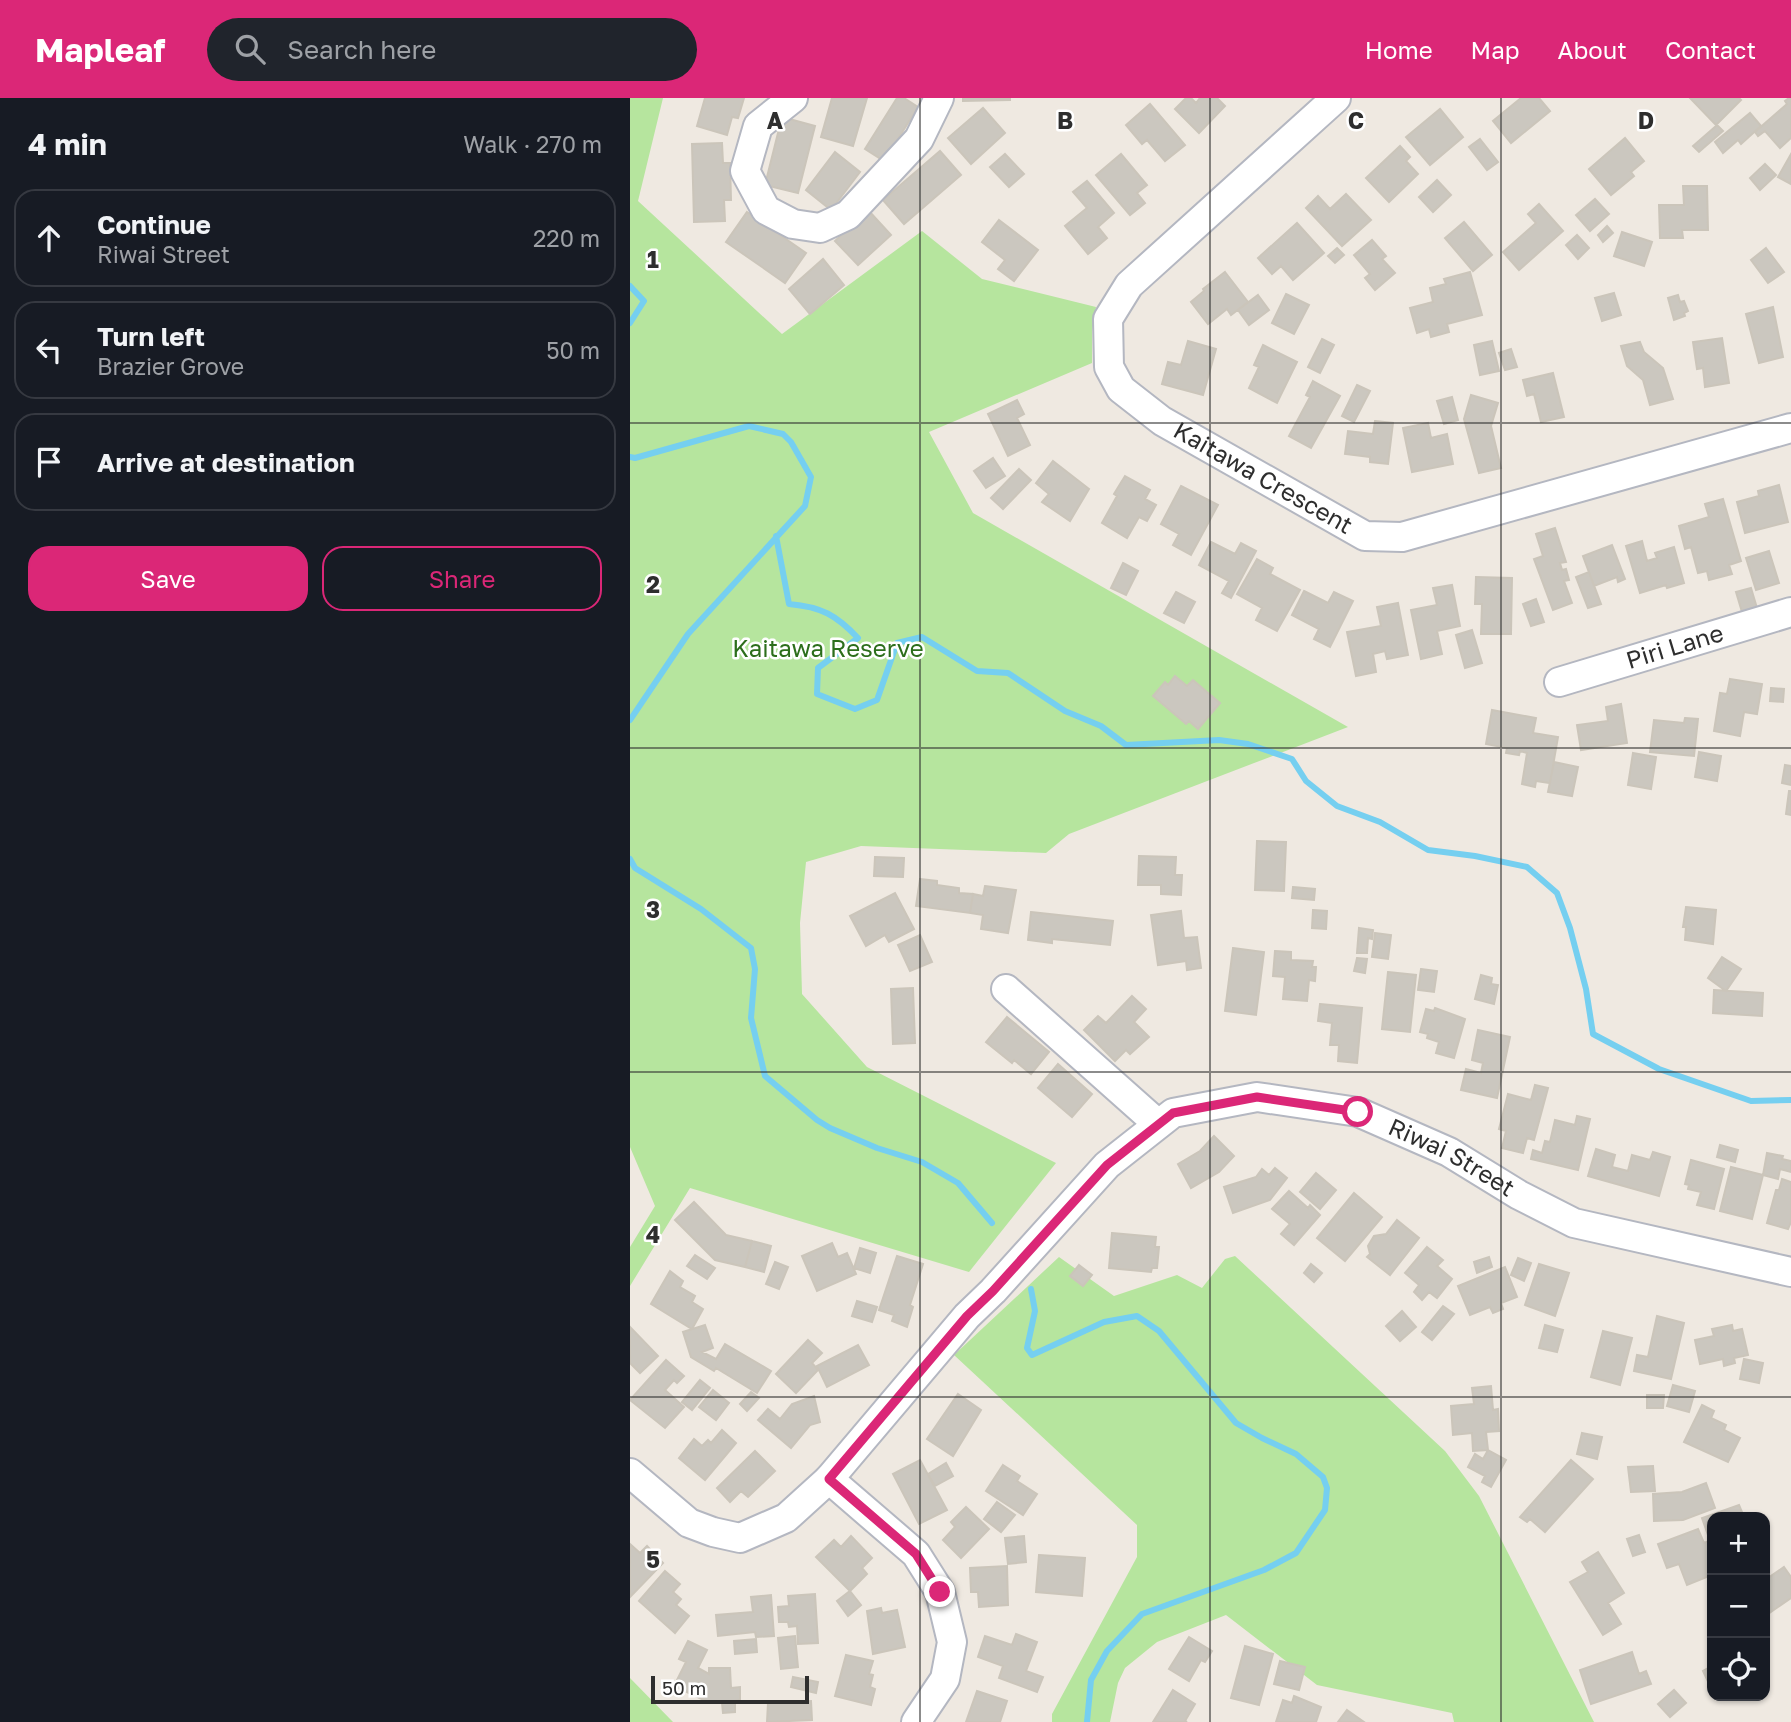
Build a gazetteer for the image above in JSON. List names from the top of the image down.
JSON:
{
  "streets": {
    "street": ["Kaitawa Crescent", "Piri Lane", "Riwai Street"]
  },
  "parks": ["Kaitawa Reserve"],
  "scale_bar": "50 m",
  "page": {
    "header": "Mapleaf",
    "search": "Search here",
    "nav": [
      "Home",
      "Map",
      "About",
      "Contact"
    ],
    "heading": ["4 min", "Walk · 270 m"],
    "list": [
      ["Continue", "Riwai Street", "220 m"],
      ["Turn left", "Brazier Grove", "50 m"],
      "Arrive at destination"
    ],
    "buttons": ["Save", "Share"],
    "map_buttons": ["+", "−"],
    "scale": "50 m"
  },
  "grid": {
    "columns": [
      "A",
      "B",
      "C",
      "D"
    ],
    "rows": [
      "1",
      "2",
      "3",
      "4",
      "5"
    ]
  }
}
